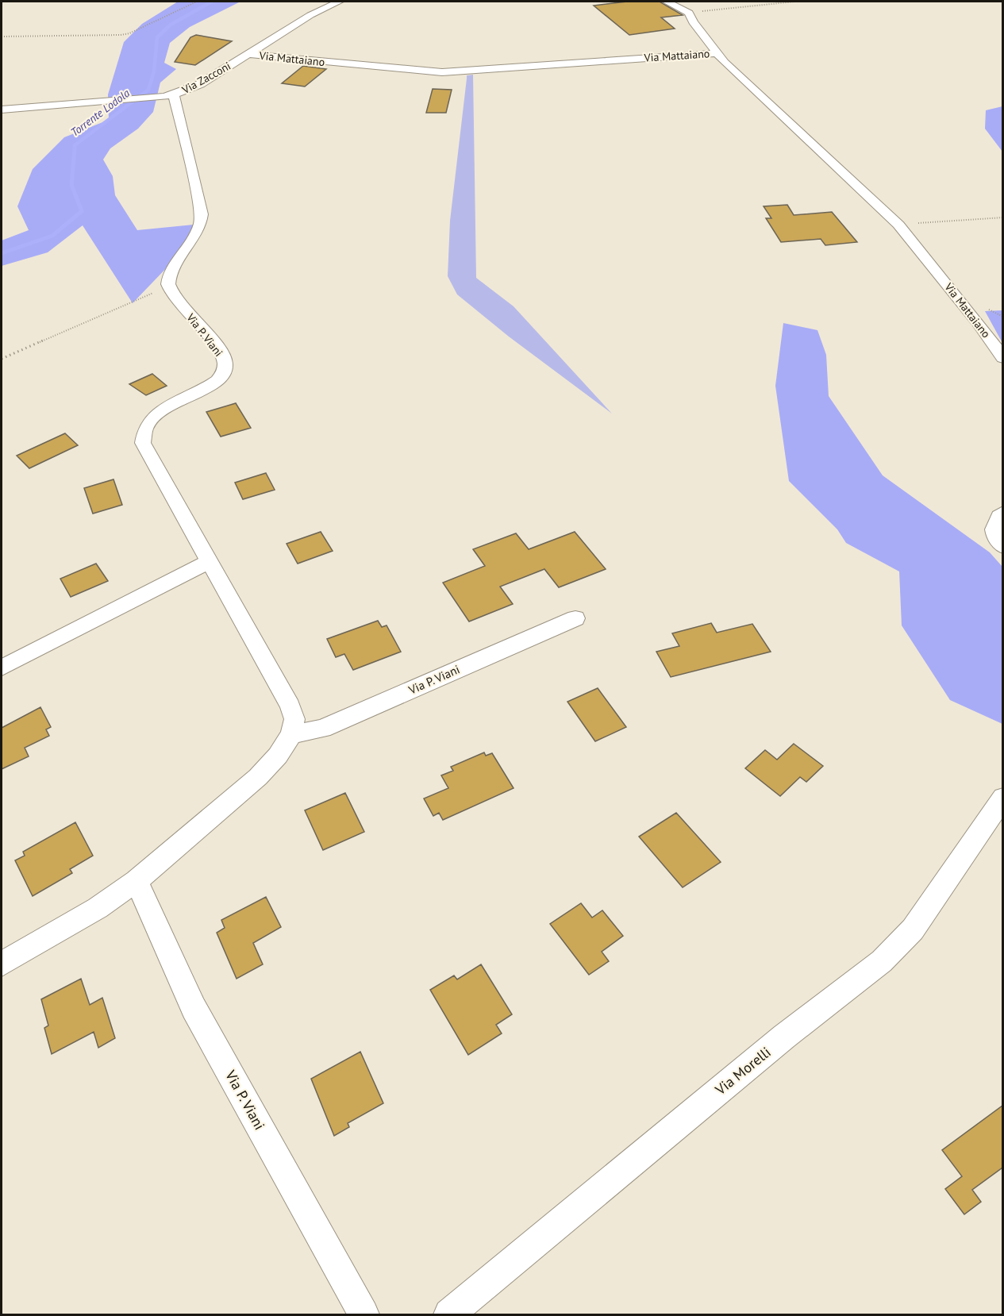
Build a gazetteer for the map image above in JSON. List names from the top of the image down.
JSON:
{
  "streets": {
    "street": [
      "Via Mattaiano",
      "Via Zacconi",
      "Via P. Viani",
      "Via Morelli"
    ]
  },
  "crossings": [
    ["Via Mattaiano", "Via Zacconi"]
  ],
  "water": ["Torrente Lodola"]
}
